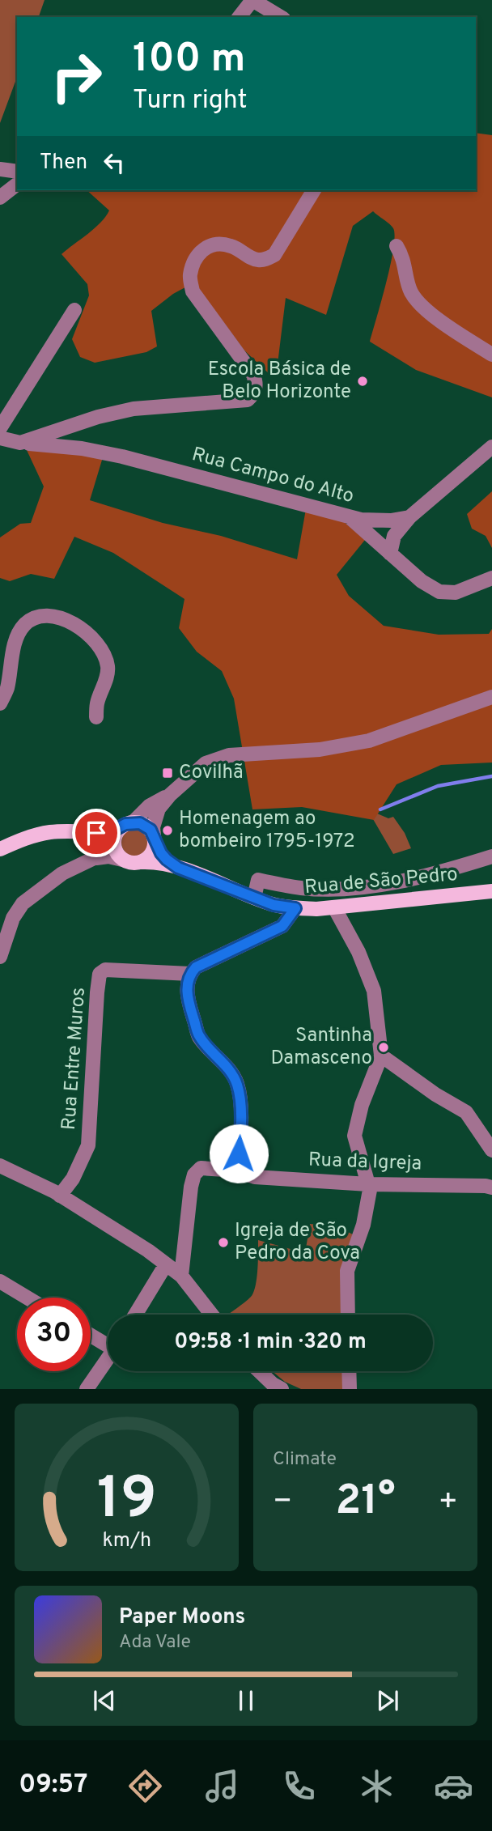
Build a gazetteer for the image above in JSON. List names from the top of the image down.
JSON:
{
  "streets": {
    "main road": ["Rua de São Pedro"],
    "street": ["Rua Campo do Alto", "Rua Entre Muros", "Rua da Igreja"]
  },
  "places": {
    "other": [
      "Escola Básica de Belo Horizonte",
      "Homenagem ao bombeiro 1795-1972",
      "Santinha Damasceno",
      "Igreja de São Pedro da Cova"
    ],
    "transit": ["Covilhã"]
  },
  "page": {
    "turn": ["100 m", "Turn right"],
    "then": "Then",
    "limit": "30",
    "trip": "09:58 · 1 min · 320 m",
    "tile": "Climate",
    "heat": ["−", "21°", "+"],
    "song": ["Paper Moons", "Ada Vale"],
    "tabs": "09:57",
    "gauge": ["19", "km/h"]
  }
}
